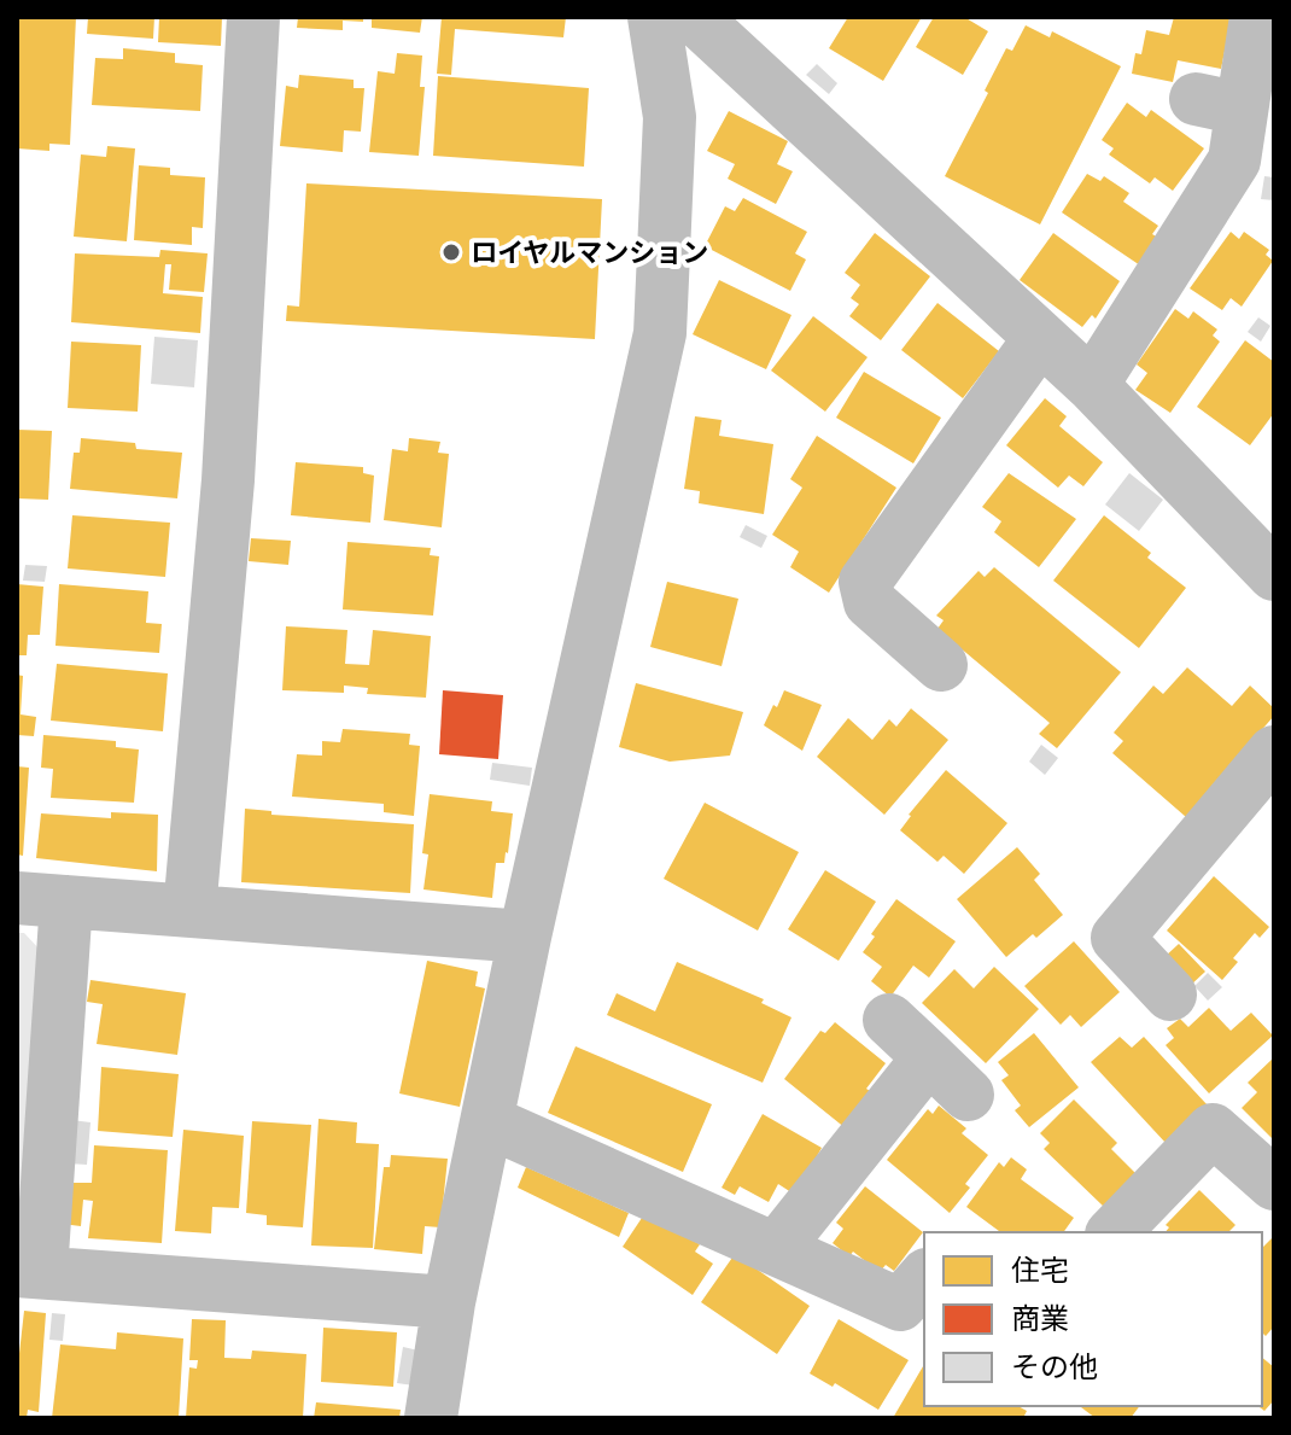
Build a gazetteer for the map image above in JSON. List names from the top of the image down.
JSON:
{
  "places": ["ロイヤルマンション"],
  "legend": ["住宅", "商業", "その他"]
}
